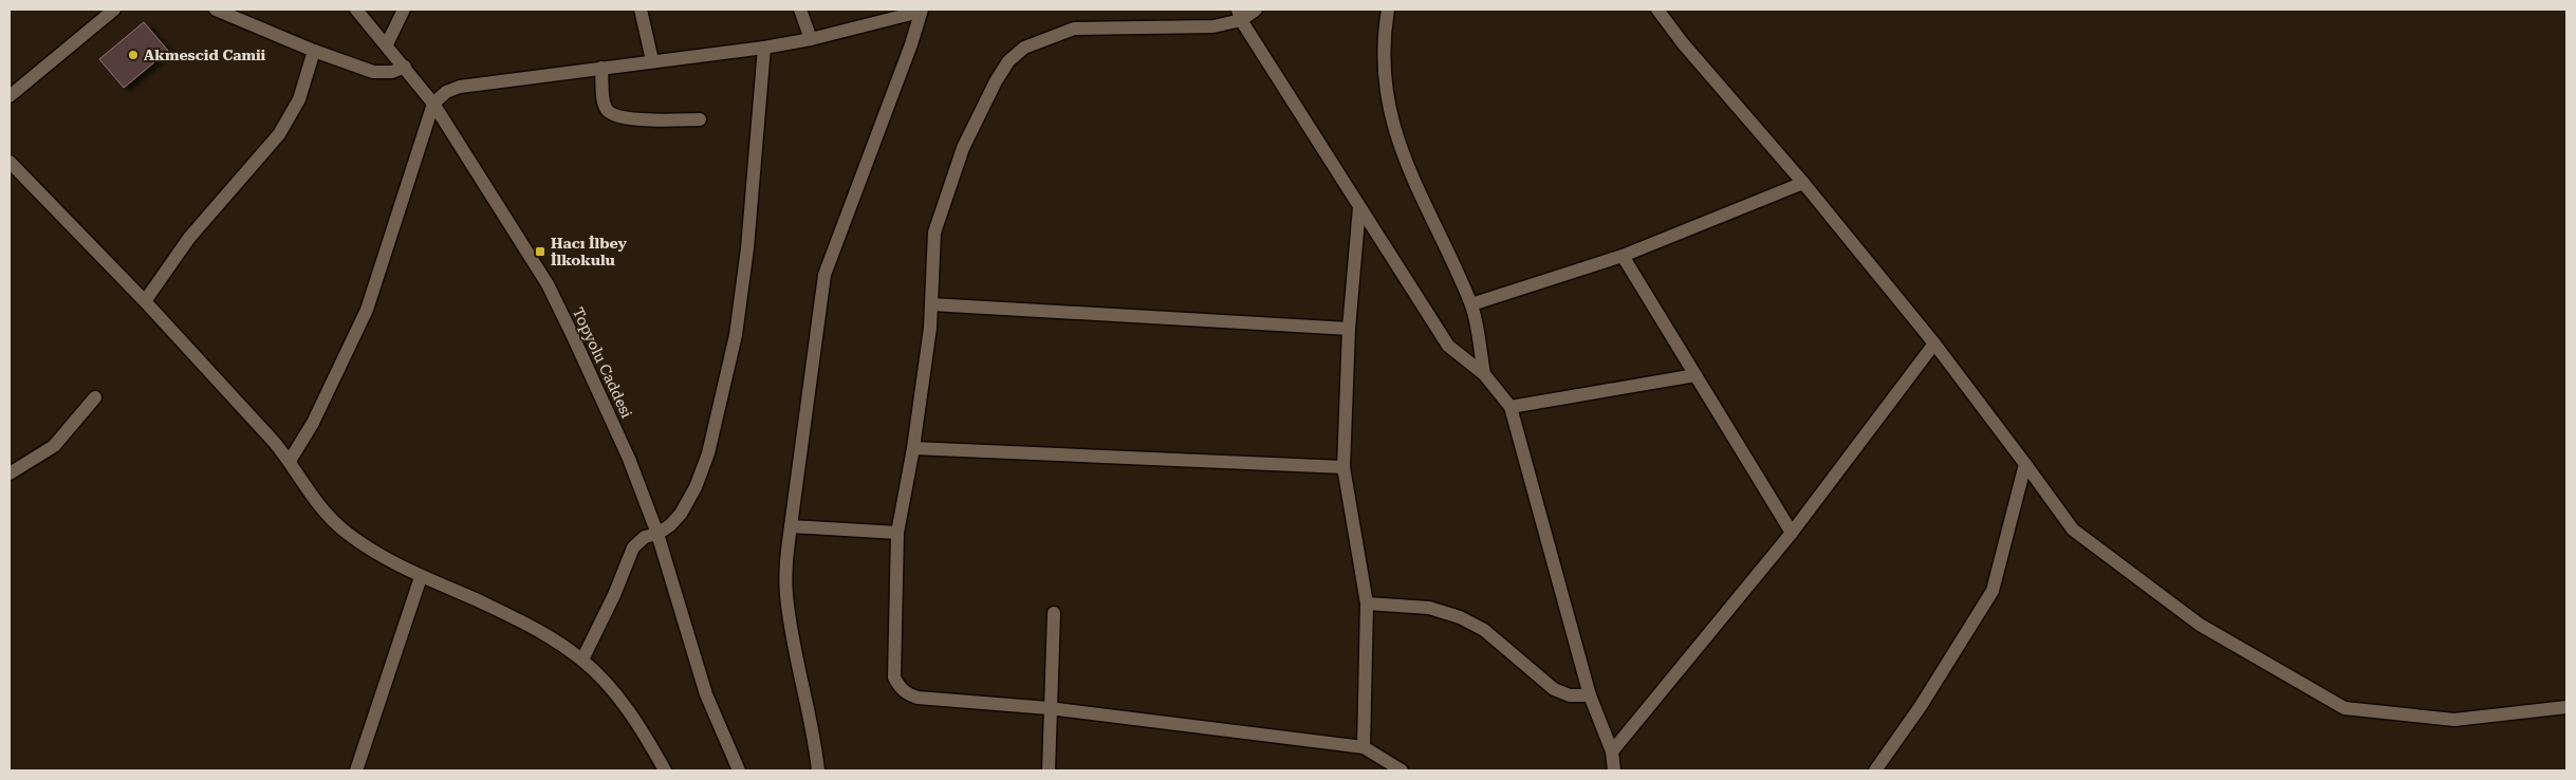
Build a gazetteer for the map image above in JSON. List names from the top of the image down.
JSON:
{
  "streets": {
    "street": ["Topyolu Caddesi"]
  },
  "places": {
    "other": ["Akmescid Camii"],
    "transit": ["Hacı İlbey İlkokulu"]
  }
}
